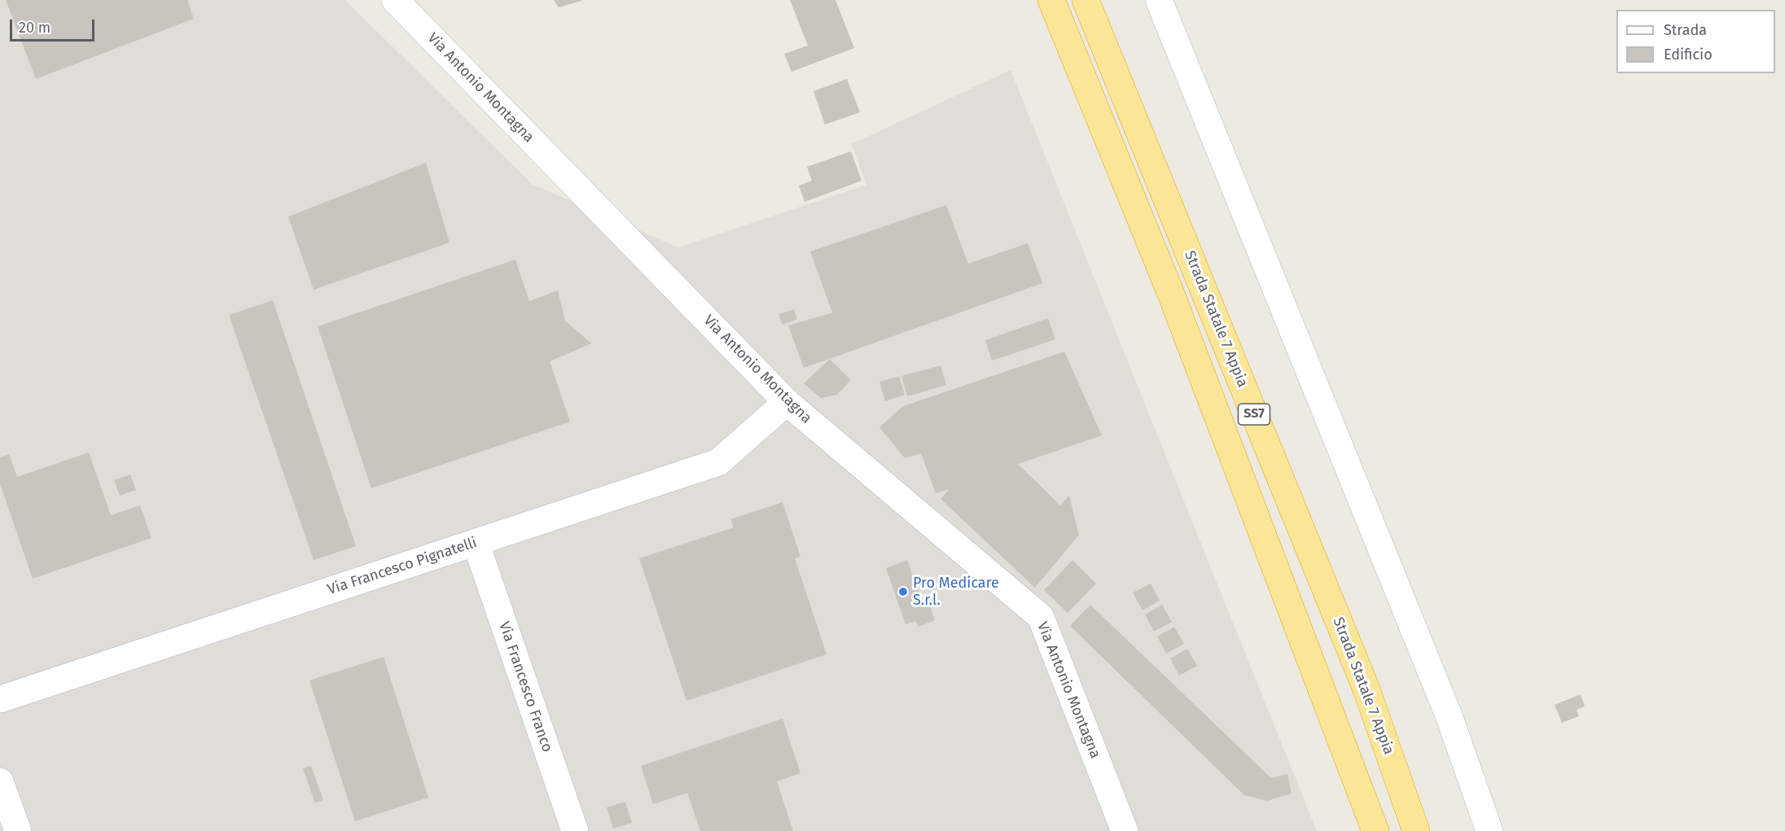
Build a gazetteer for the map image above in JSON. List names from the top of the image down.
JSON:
{
  "streets": {
    "highway": ["Strada Statale 7 Appia", "SS7"],
    "street": ["Via Antonio Montagna", "Via Francesco Pignatelli", "Via Francesco Franco"]
  },
  "crossings": [
    ["Via Antonio Montagna", "Via Francesco Pignatelli"],
    ["Via Francesco Pignatelli", "Via Francesco Franco"]
  ],
  "places": ["Pro Medicare S.r.l."],
  "legend": ["Strada", "Edificio"],
  "scale_bar": "20 m"
}
